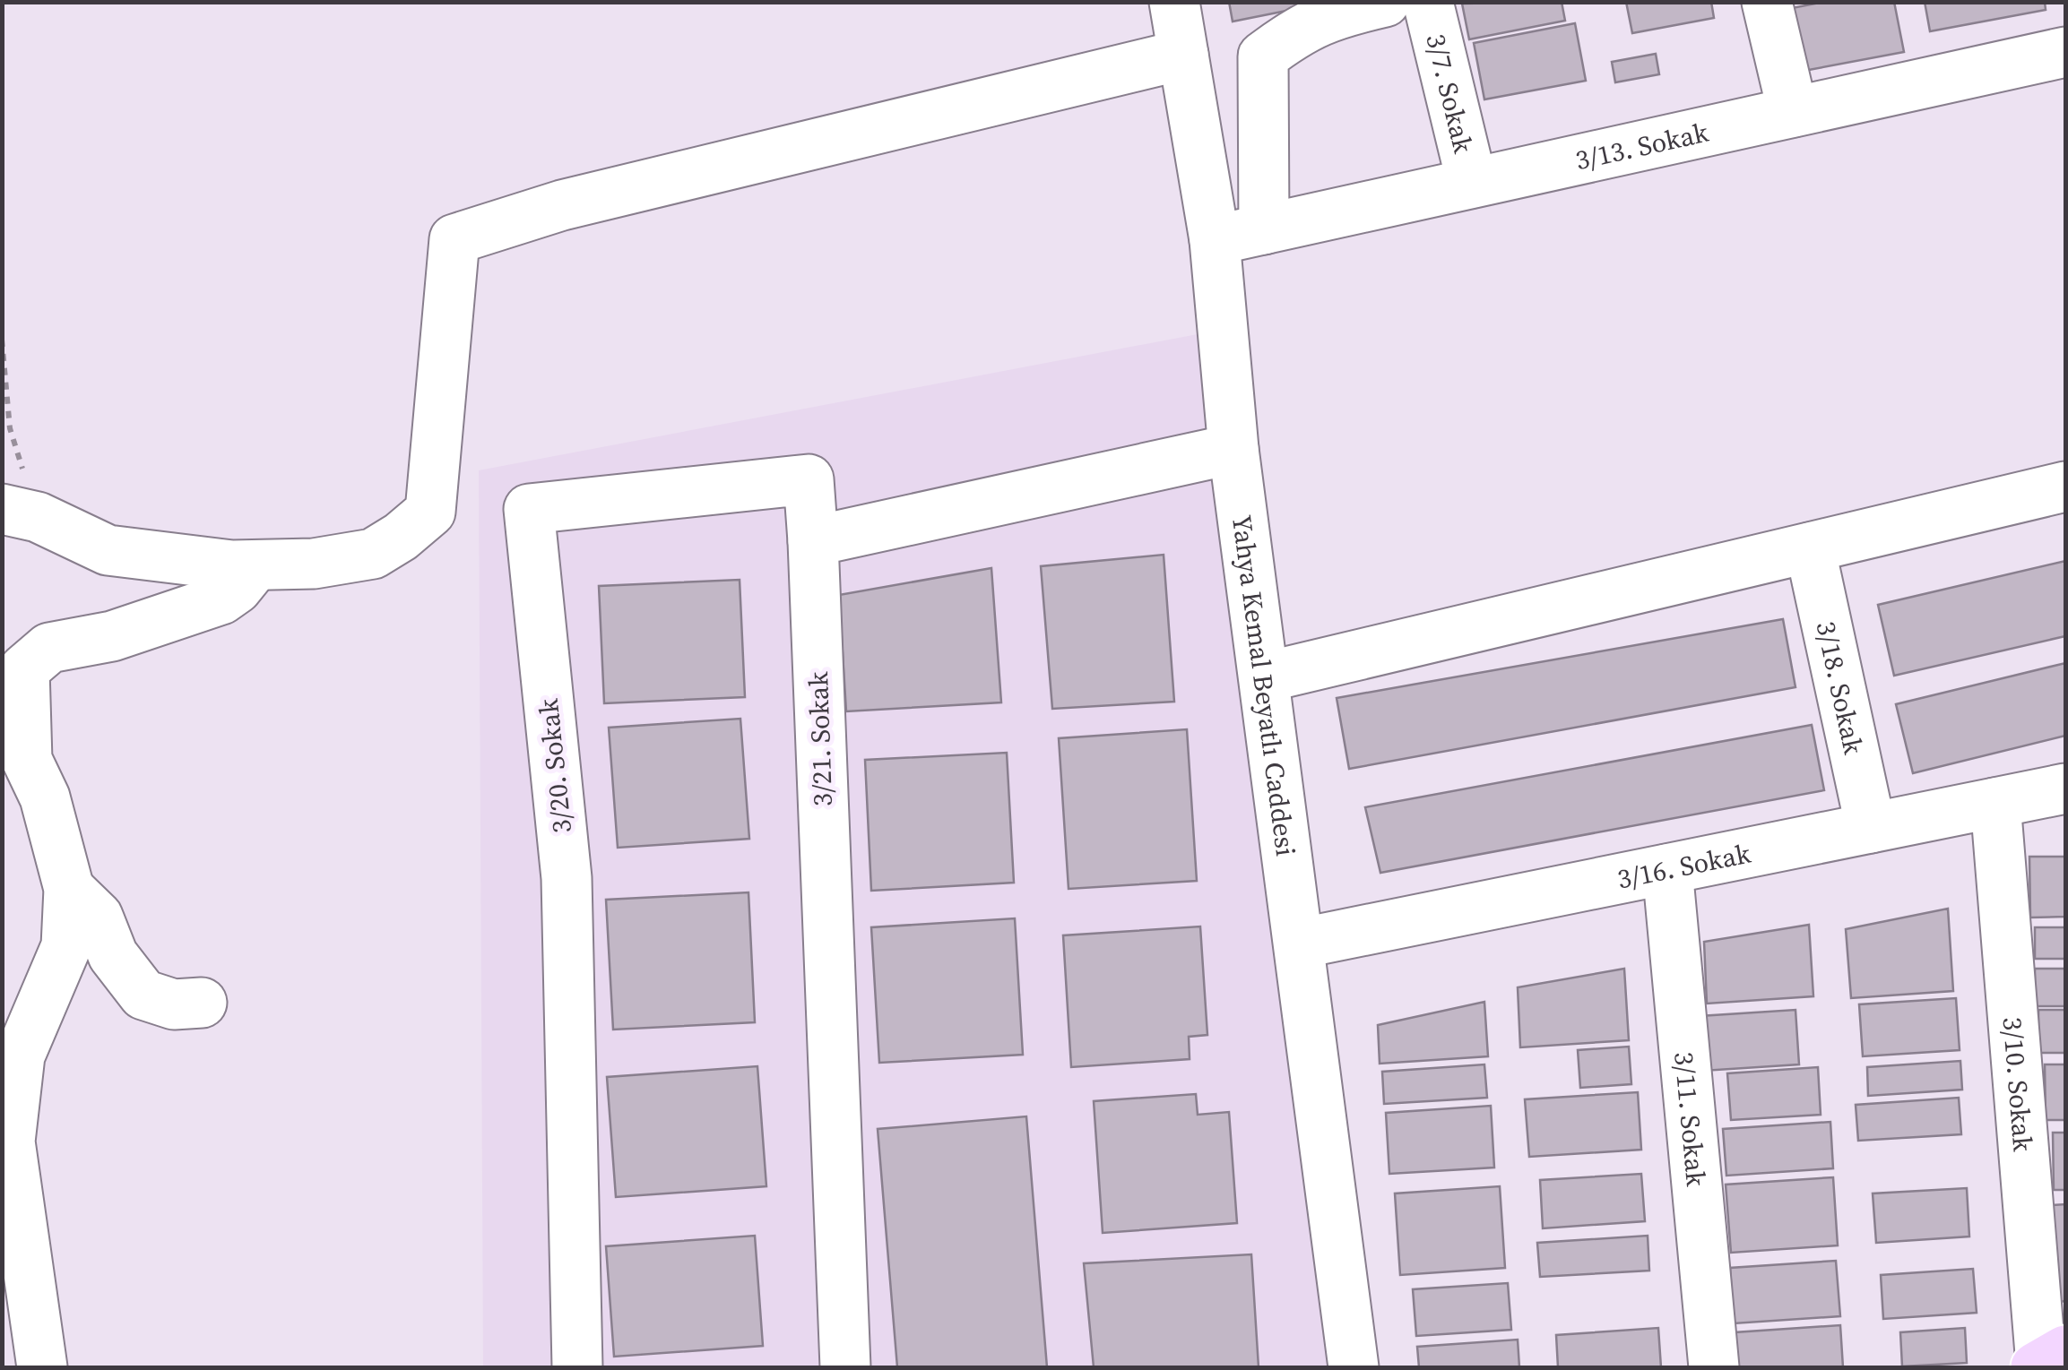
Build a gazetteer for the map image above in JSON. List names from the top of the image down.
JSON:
{
  "streets": {
    "street": [
      "3/7. Sokak",
      "3/13. Sokak",
      "Yahya Kemal Beyatlı Caddesi",
      "3/18. Sokak",
      "3/21. Sokak",
      "3/20. Sokak",
      "3/16. Sokak",
      "3/10. Sokak",
      "3/11. Sokak"
    ]
  },
  "crossings": [
    ["3/7. Sokak", "3/13. Sokak"],
    ["3/13. Sokak", "Yahya Kemal Beyatlı Caddesi"],
    ["Yahya Kemal Beyatlı Caddesi", "3/16. Sokak"],
    ["3/18. Sokak", "3/16. Sokak"],
    ["3/21. Sokak", "3/20. Sokak"],
    ["3/16. Sokak", "3/10. Sokak"],
    ["3/16. Sokak", "3/11. Sokak"]
  ]
}
